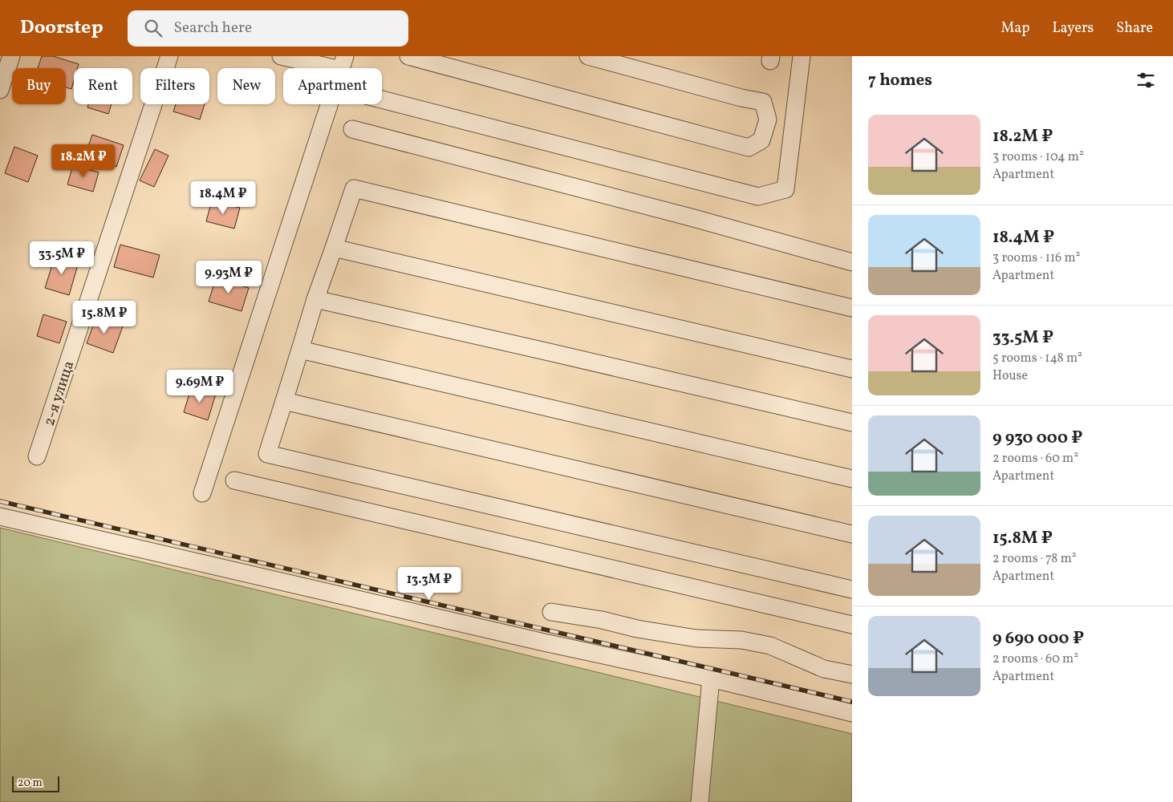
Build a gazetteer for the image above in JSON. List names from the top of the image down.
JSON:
{
  "streets": {
    "street": ["2-я улица"]
  },
  "scale_bar": "20 m",
  "page": {
    "header": "Doorstep",
    "search": "Search here",
    "nav": ["Map", "Layers", "Share"],
    "heading": "7 homes",
    "chip": [
      "Buy",
      "Rent",
      "Filters",
      "New",
      "Apartment"
    ],
    "list": [
      {
        "name": "18.2M ₽",
        "note": "3 rooms · 104 m² · Apartment"
      },
      {
        "name": "18.4M ₽",
        "note": "3 rooms · 116 m² · Apartment"
      },
      {
        "name": "33.5M ₽",
        "note": "5 rooms · 148 m² · House"
      },
      {
        "name": "9 930 000 ₽",
        "note": "2 rooms · 60 m² · Apartment"
      },
      {
        "name": "15.8M ₽",
        "note": "2 rooms · 78 m² · Apartment"
      },
      {
        "name": "9 690 000 ₽",
        "note": "2 rooms · 60 m² · Apartment"
      }
    ],
    "price": [
      "18.2M ₽",
      "18.4M ₽",
      "33.5M ₽",
      "9.93M ₽",
      "15.8M ₽",
      "9.69M ₽",
      "13.3M ₽"
    ],
    "scale": "20 m"
  }
}
